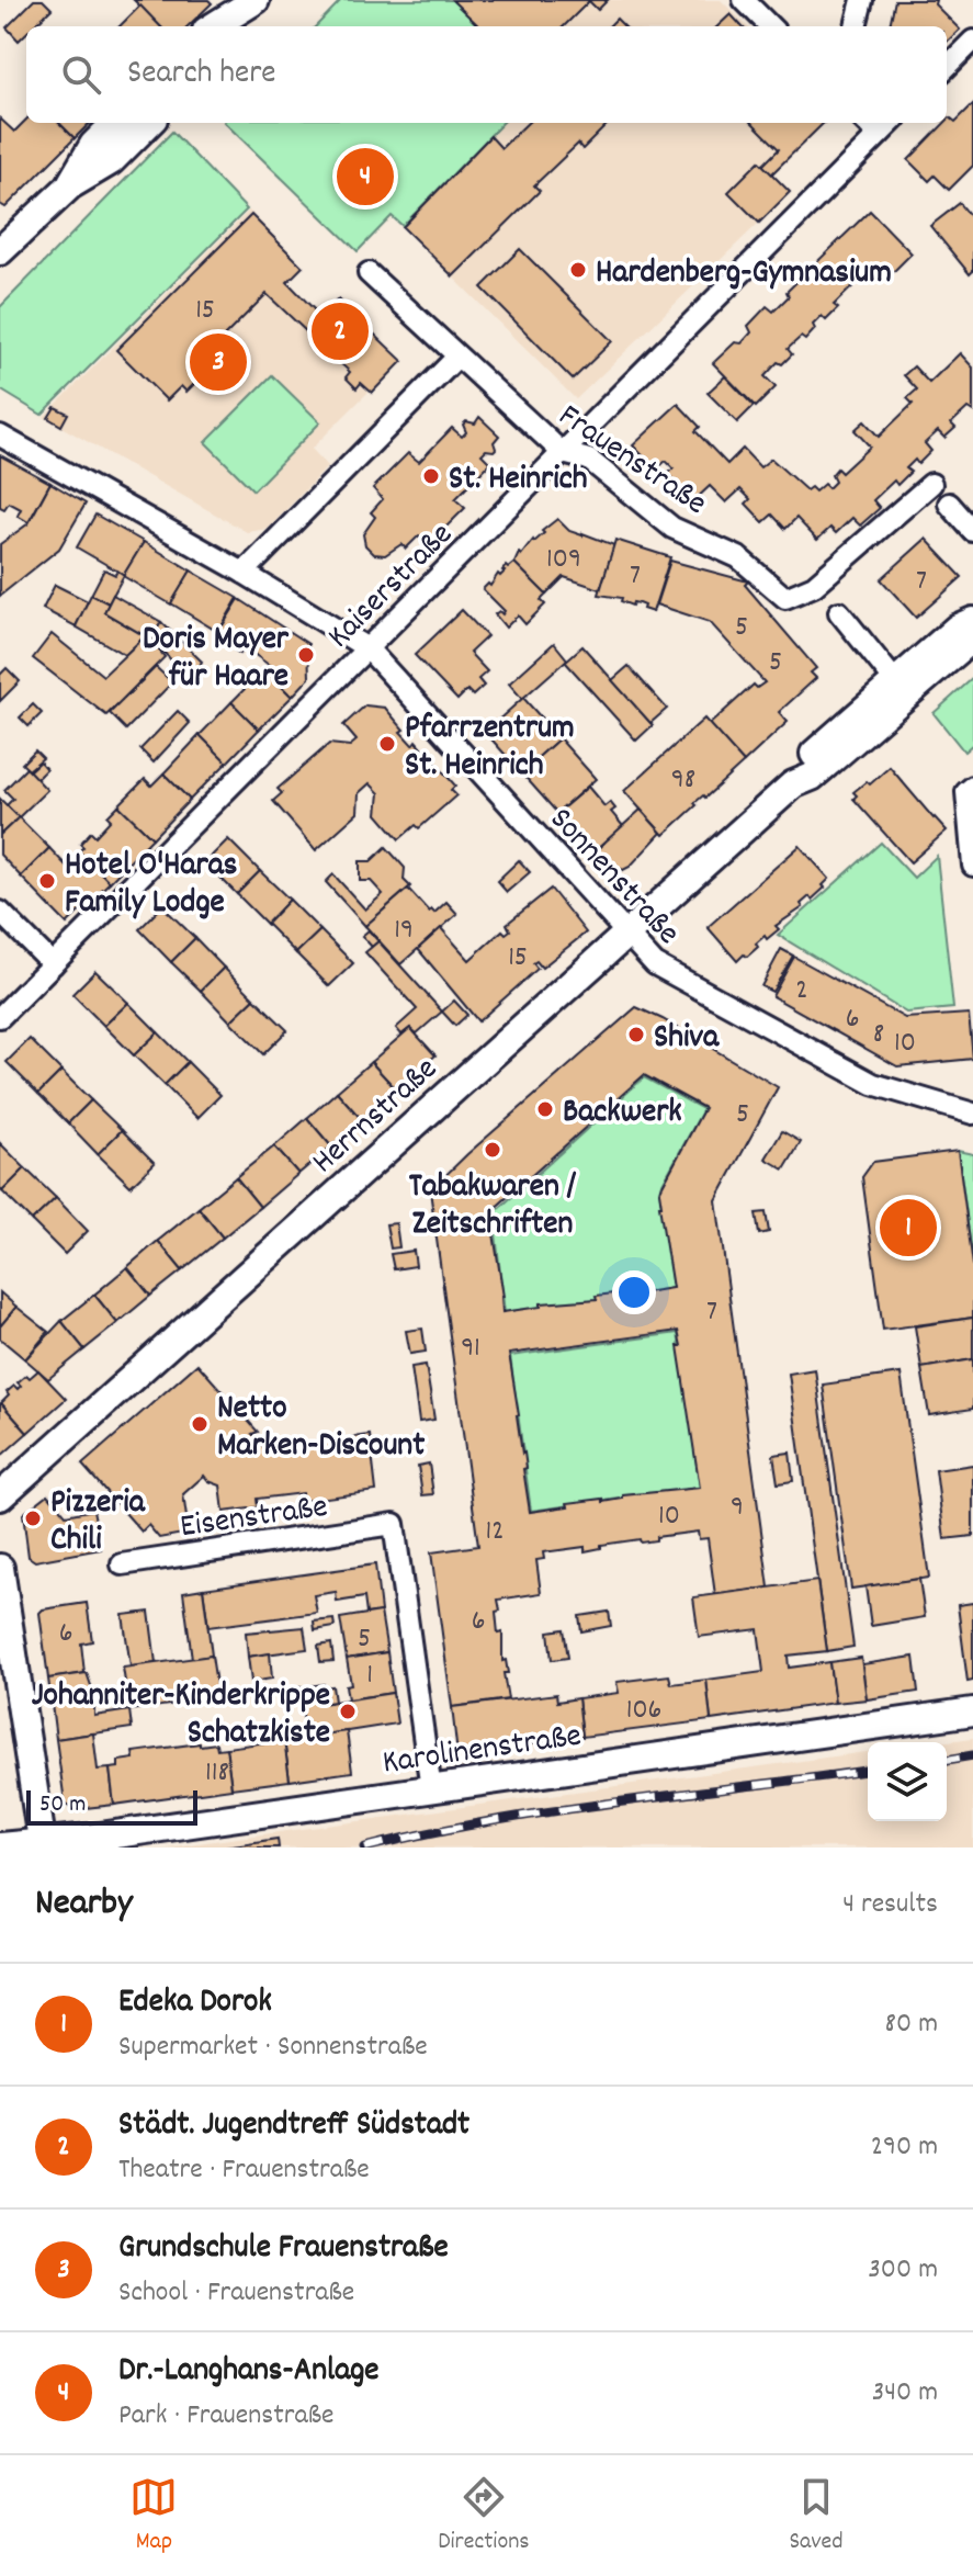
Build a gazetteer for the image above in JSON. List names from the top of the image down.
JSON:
{
  "streets": {
    "street": [
      "Frauenstraße",
      "Kaiserstraße",
      "Sonnenstraße",
      "Herrnstraße",
      "Eisenstraße",
      "Karolinenstraße"
    ]
  },
  "crossings": [
    ["Frauenstraße", "Kaiserstraße"],
    ["Kaiserstraße", "Sonnenstraße"],
    ["Sonnenstraße", "Herrnstraße"],
    ["Eisenstraße", "Karolinenstraße"]
  ],
  "places": [
    "Hardenberg-Gymnasium",
    "St. Heinrich",
    "Doris Mayer für Haare",
    "Pfarrzentrum St. Heinrich",
    "Hotel O'Haras Family Lodge",
    "Shiva",
    "Backwerk",
    "Tabakwaren / Zeitschriften",
    "Netto Marken-Discount",
    "Pizzeria Chili",
    "Johanniter-Kinderkrippe Schatzkiste"
  ],
  "house_numbers": [
    "15",
    "109",
    "7",
    "7",
    "5",
    "5",
    "98",
    "19",
    "15",
    "2",
    "6",
    "8",
    "10",
    "5",
    "7",
    "91",
    "9",
    "10",
    "12",
    "6",
    "6",
    "5",
    "1",
    "106",
    "118"
  ],
  "scale_bar": "50 m",
  "page": {
    "search": "Search here",
    "pins": [
      "4",
      "2",
      "3",
      "1"
    ],
    "scale": "50 m",
    "heading": ["Nearby", "4 results"],
    "list": [
      {
        "mark": "1",
        "name": "Edeka Dorok",
        "note": "Supermarket · Sonnenstraße",
        "value": "80 m"
      },
      {
        "mark": "2",
        "name": "Städt. Jugendtreff Südstadt",
        "note": "Theatre · Frauenstraße",
        "value": "290 m"
      },
      {
        "mark": "3",
        "name": "Grundschule Frauenstraße",
        "note": "School · Frauenstraße",
        "value": "300 m"
      },
      {
        "mark": "4",
        "name": "Dr.-Langhans-Anlage",
        "note": "Park · Frauenstraße",
        "value": "340 m"
      }
    ],
    "nav": ["Map", "Directions", "Saved"]
  }
}
